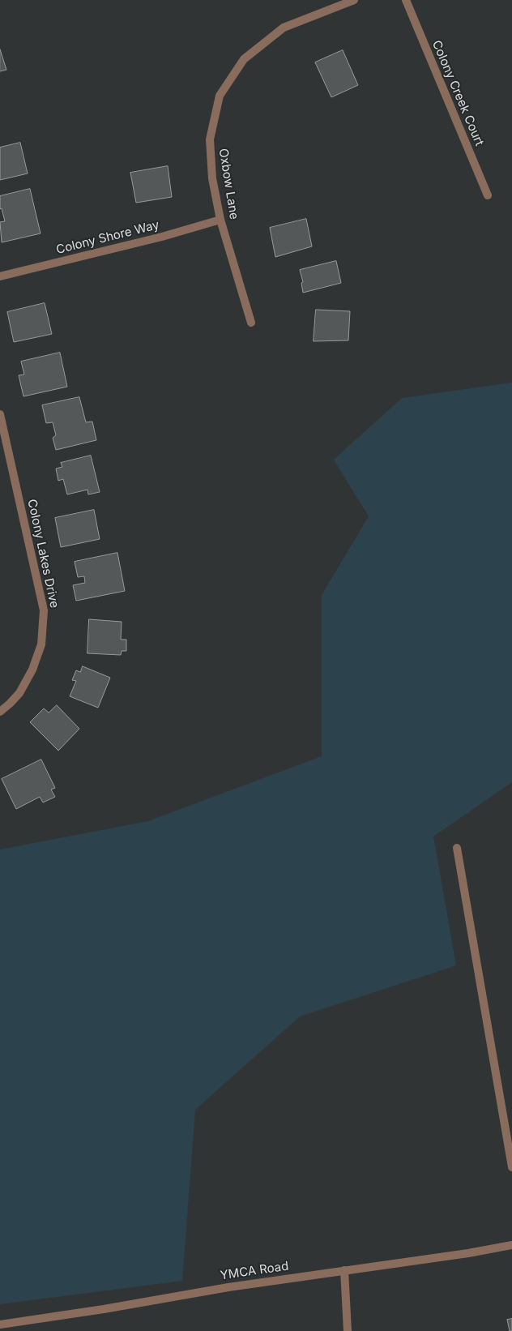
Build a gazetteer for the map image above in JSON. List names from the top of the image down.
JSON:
{
  "streets": {
    "street": [
      "Colony Creek Court",
      "Oxbow Lane",
      "Colony Shore Way",
      "Colony Lakes Drive",
      "YMCA Road"
    ]
  },
  "crossings": [
    ["Oxbow Lane", "Colony Shore Way"]
  ]
}
